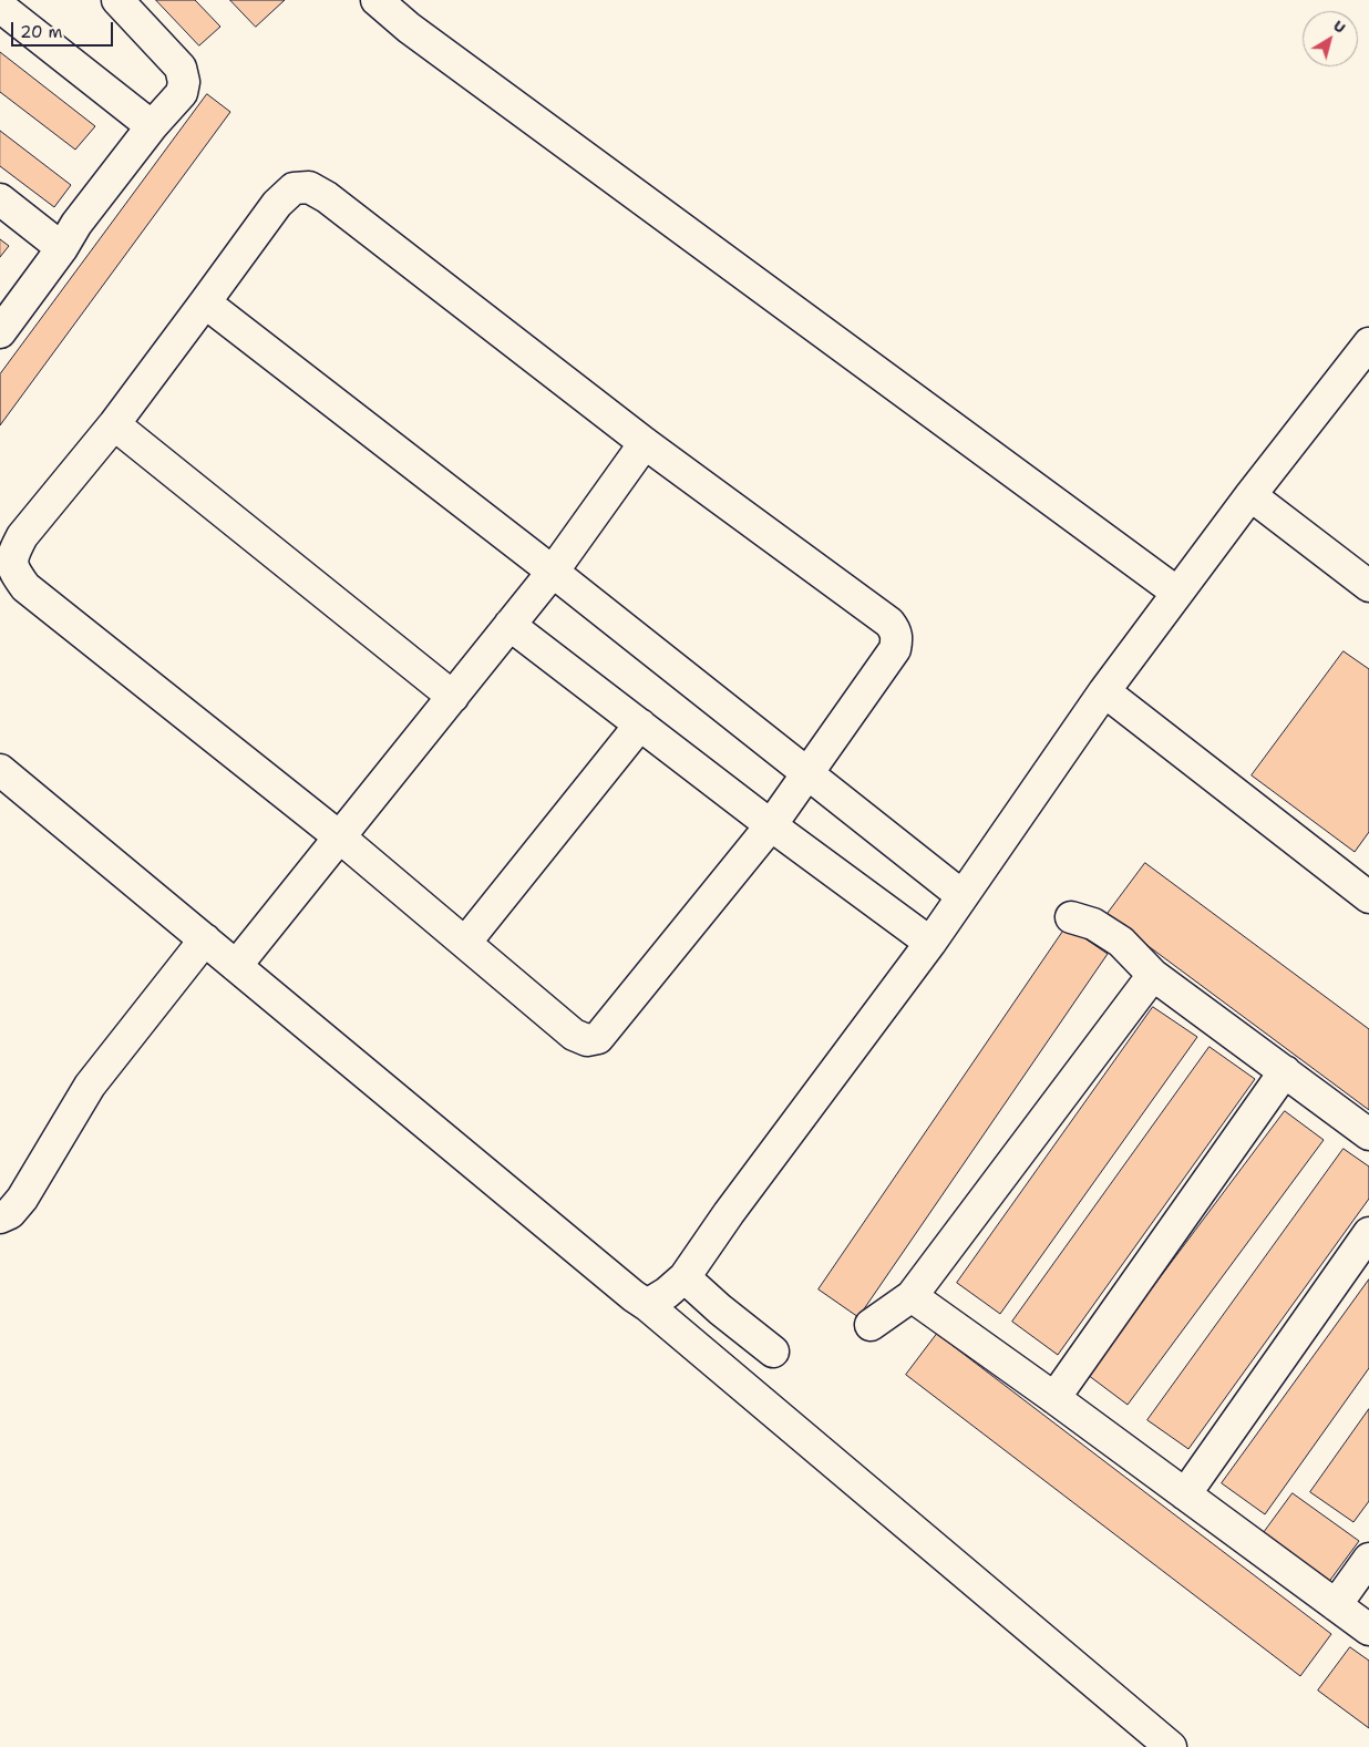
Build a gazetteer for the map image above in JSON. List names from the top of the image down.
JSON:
{
  "scale_bar": "20 m",
  "north": "top right"
}
